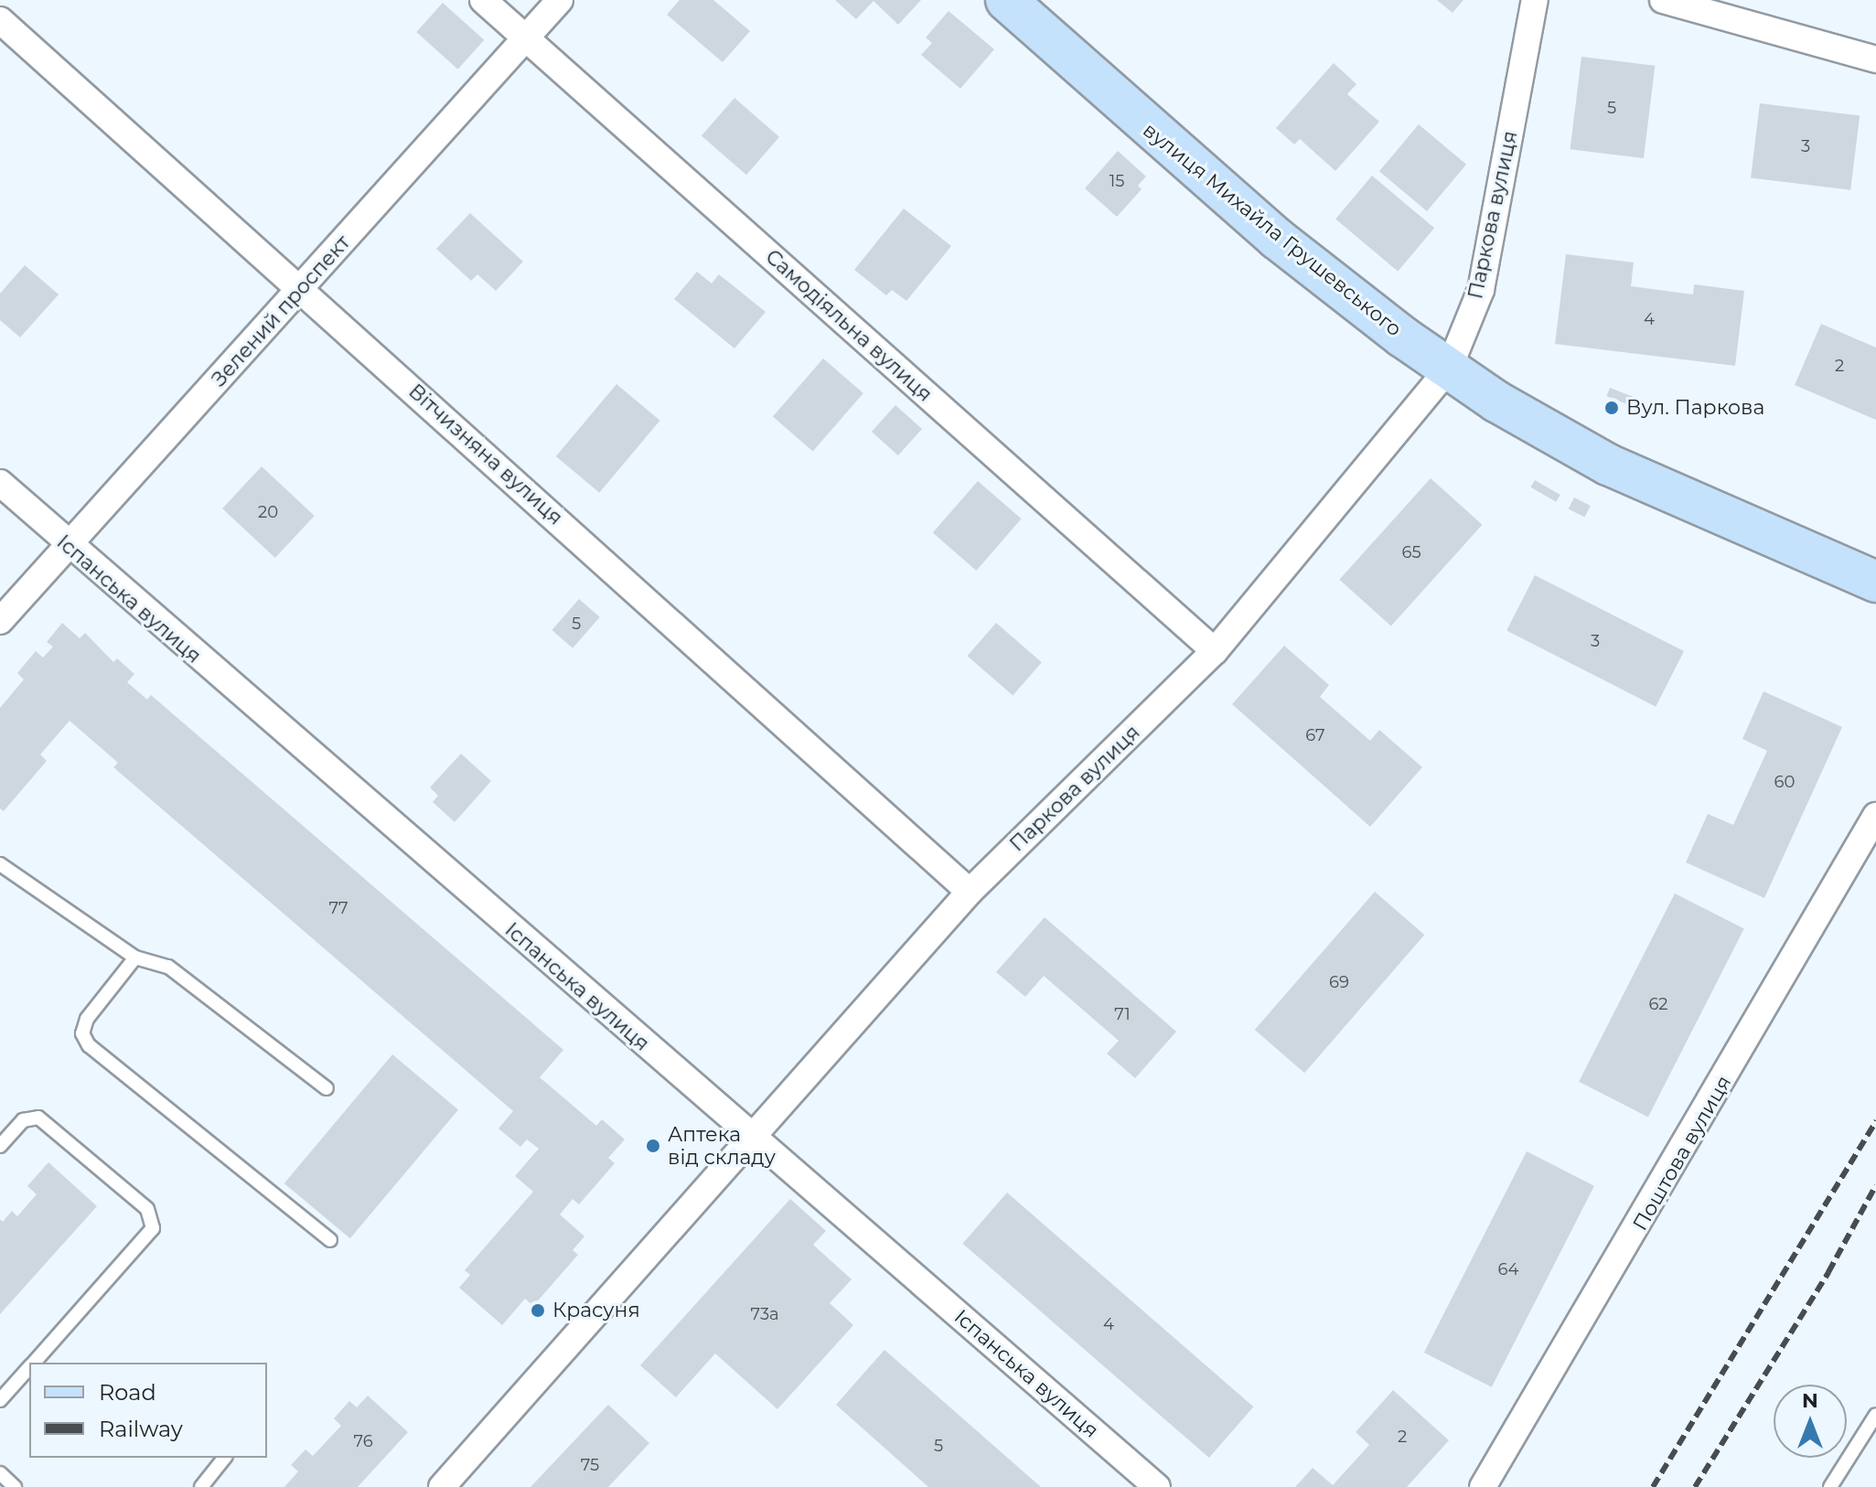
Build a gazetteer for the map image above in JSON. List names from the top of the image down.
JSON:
{
  "streets": {
    "main road": ["вулиця Михайла Грушевського"],
    "street": [
      "Паркова вулиця",
      "Зелений проспект",
      "Самодіяльна вулиця",
      "Вітчизняна вулиця",
      "Іспанська вулиця",
      "Поштова вулиця"
    ]
  },
  "crossings": [
    ["Паркова вулиця", "вулиця Михайла Грушевського"],
    ["Паркова вулиця", "Самодіяльна вулиця"],
    ["Паркова вулиця", "Вітчизняна вулиця"],
    ["Паркова вулиця", "Іспанська вулиця"],
    ["Зелений проспект", "Самодіяльна вулиця"],
    ["Зелений проспект", "Вітчизняна вулиця"],
    ["Зелений проспект", "Іспанська вулиця"]
  ],
  "places": ["Вул. Паркова", "Аптека від складу", "Красуня"],
  "house_numbers": [
    "5",
    "3",
    "15",
    "4",
    "2",
    "20",
    "65",
    "5",
    "3",
    "67",
    "60",
    "77",
    "69",
    "62",
    "71",
    "64",
    "73а",
    "4",
    "2",
    "76",
    "5",
    "75"
  ],
  "legend": ["Road", "Railway"],
  "north": "top"
}
